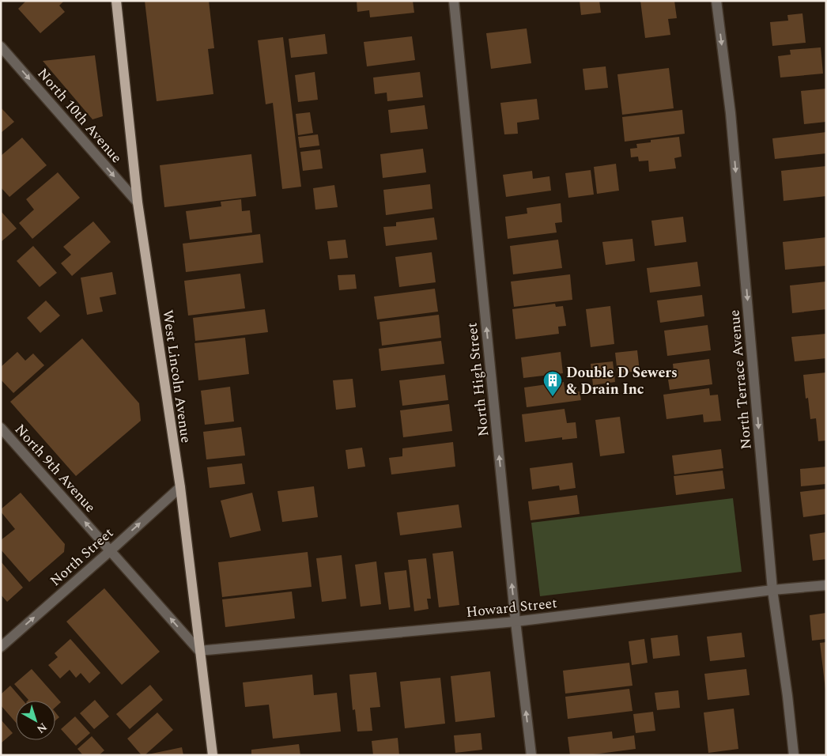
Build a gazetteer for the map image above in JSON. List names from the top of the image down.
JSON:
{
  "streets": {
    "main road": ["West Lincoln Avenue"],
    "street": [
      "North 10th Avenue",
      "North High Street",
      "North Terrace Avenue",
      "North 9th Avenue",
      "North Street",
      "Howard Street"
    ]
  },
  "crossings": [
    ["North 10th Avenue", "West Lincoln Avenue"],
    ["West Lincoln Avenue", "North 9th Avenue"],
    ["West Lincoln Avenue", "North Street"],
    ["West Lincoln Avenue", "Howard Street"],
    ["North High Street", "Howard Street"],
    ["North Terrace Avenue", "Howard Street"],
    ["North 9th Avenue", "North Street"],
    ["North 9th Avenue", "Howard Street"]
  ],
  "one_way": [
    "North 10th Avenue",
    "North High Street",
    "North Terrace Avenue",
    "North 9th Avenue",
    "North Street"
  ],
  "places": {
    "building": ["Double D Sewers & Drain Inc"]
  },
  "north": "bottom right"
}
